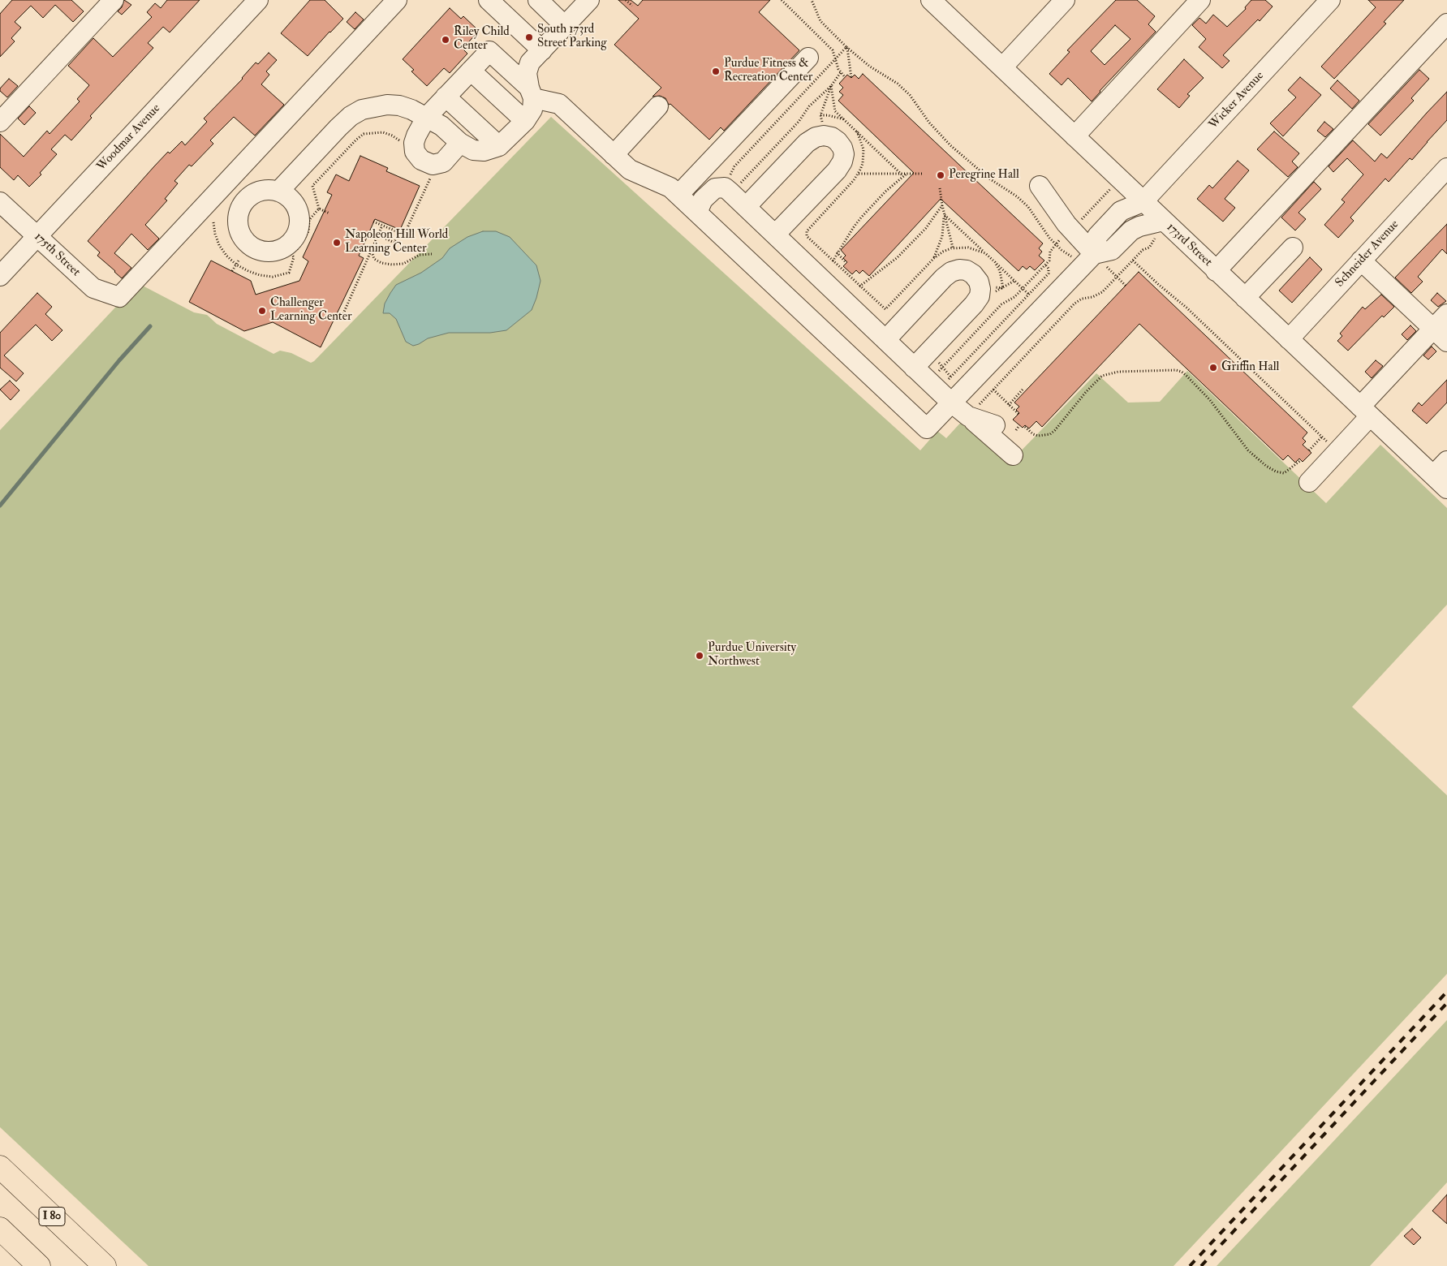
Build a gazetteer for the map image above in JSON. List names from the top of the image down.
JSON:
{
  "streets": {
    "highway": ["I 80"],
    "street": [
      "Wicker Avenue",
      "Woodmar Avenue",
      "173rd Street",
      "Schneider Avenue",
      "175th Street"
    ]
  },
  "crossings": [
    ["Wicker Avenue", "173rd Street"],
    ["Woodmar Avenue", "175th Street"],
    ["173rd Street", "Schneider Avenue"]
  ],
  "places": [
    "South 173rd Street Parking",
    "Riley Child Center",
    "Purdue Fitness & Recreation Center",
    "Peregrine Hall",
    "Napoleon Hill World Learning Center",
    "Challenger Learning Center",
    "Griffin Hall",
    "Purdue University Northwest"
  ]
}
